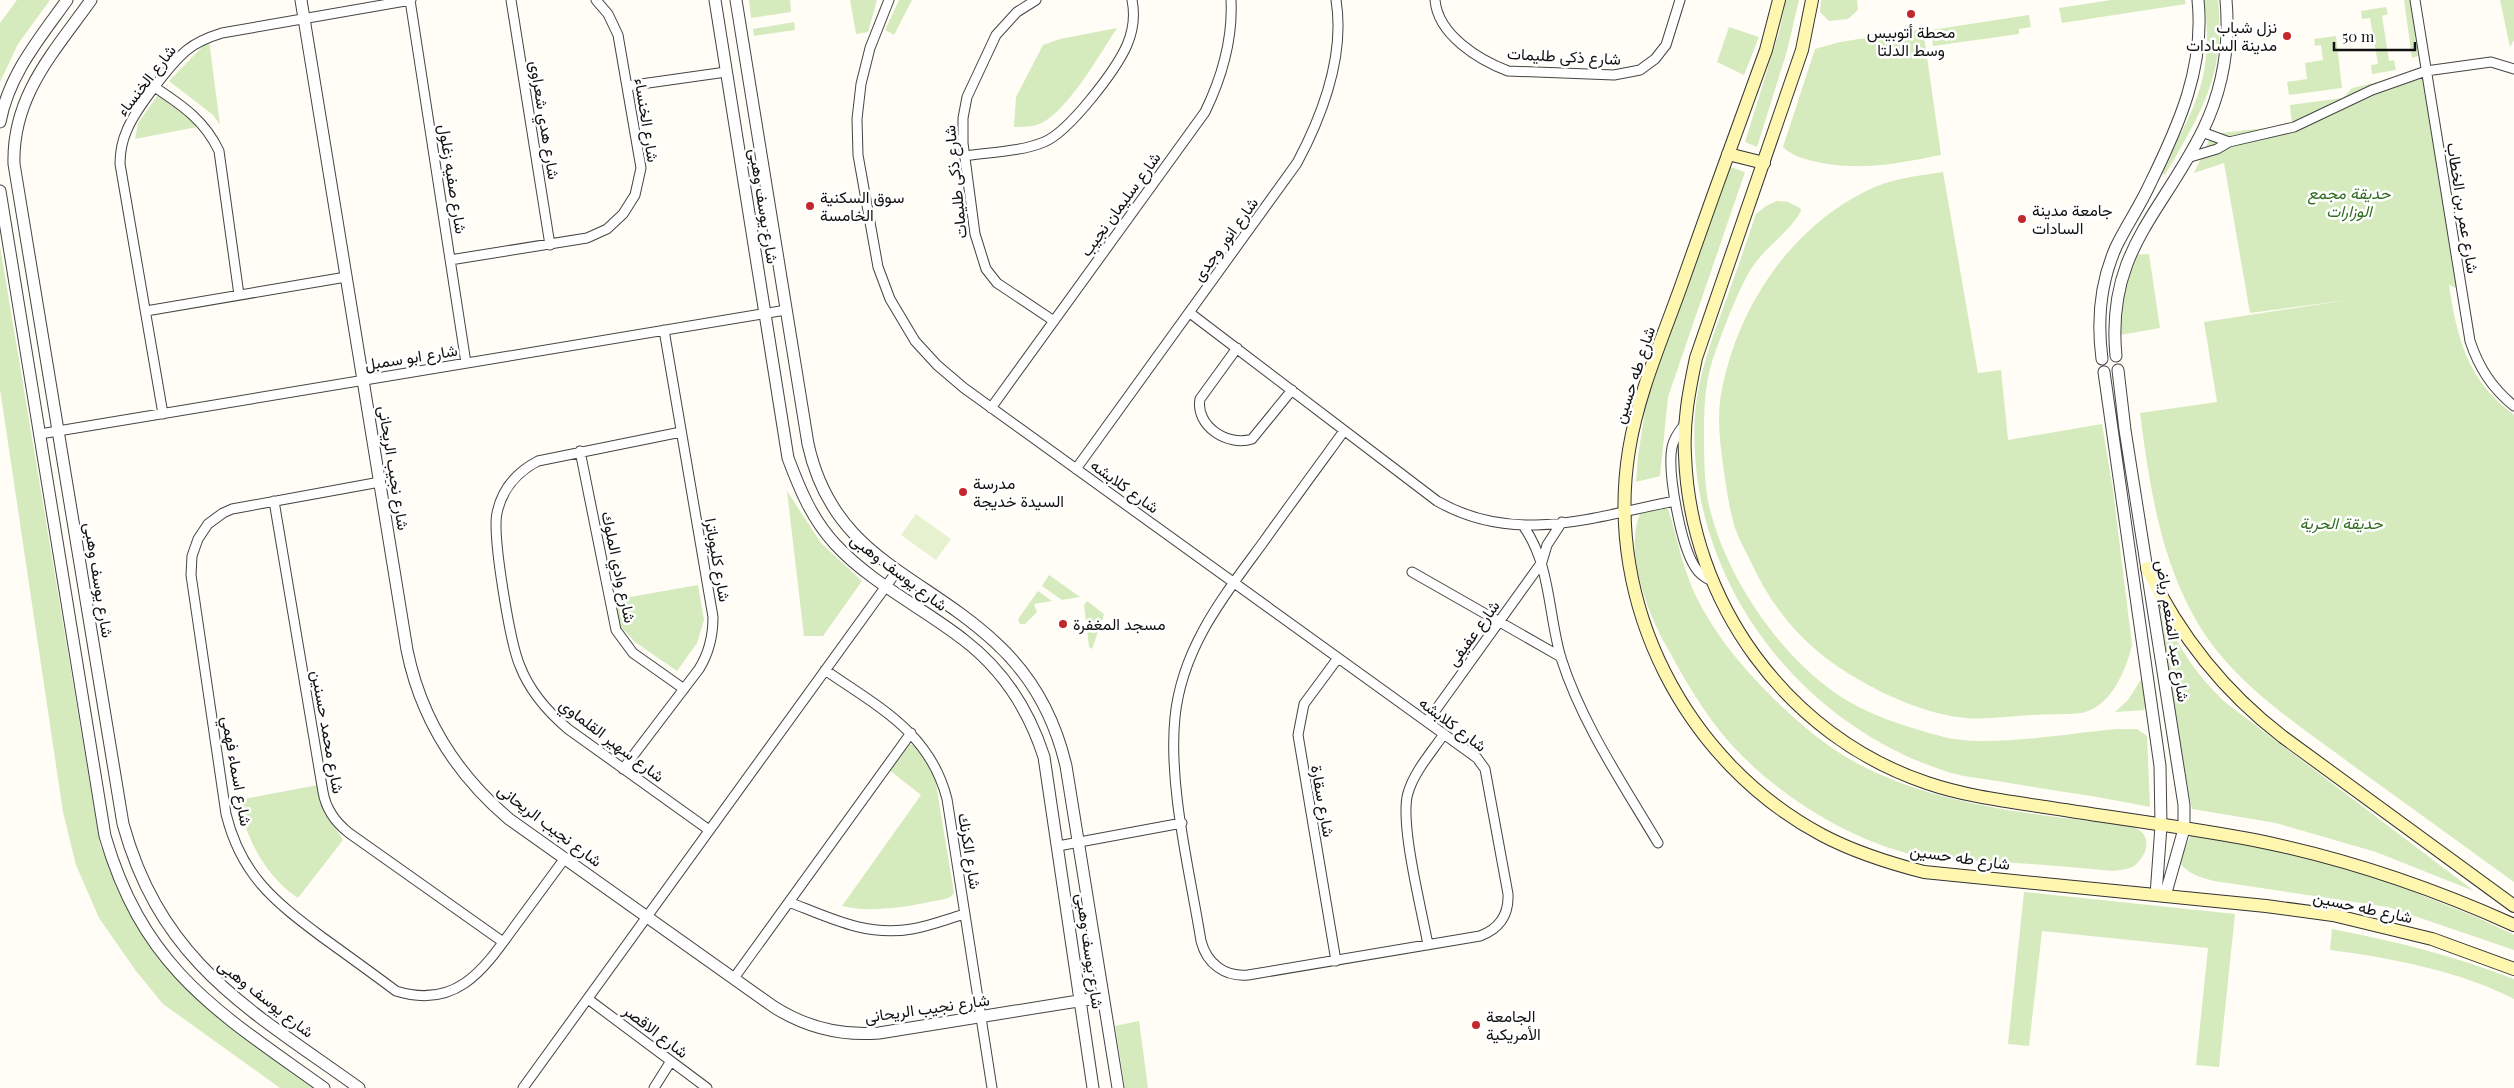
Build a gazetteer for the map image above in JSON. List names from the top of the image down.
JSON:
{
  "streets": {
    "main road": ["شارع طه حسين"],
    "street": [
      "شارع ذكى طليمات",
      "شارع الخنساء",
      "شارع هدي شعراوى",
      "شارع صفيه زغلول",
      "شارع سليمان نجيب",
      "شارع يوسف وهبى",
      "شارع عمر بن الخطاب",
      "شارع انور وجدى",
      "شارع ابو سمبل",
      "شارع نجيب الريحانى",
      "شارع كلابشه",
      "شارع كليوباترا",
      "شارع وادي الملوك",
      "شارع عبد المنعم رياض",
      "شارع عفيفى",
      "شارع محمد حسنين",
      "شارع سهير القلماوي",
      "شارع اسماء فهمي",
      "شارع سقارة",
      "شارع الكرنك",
      "شارع الاقصر"
    ]
  },
  "crossings": [
    ["شارع ذكى طليمات", "شارع سليمان نجيب"],
    ["شارع الخنساء", "شارع هدي شعراوى"],
    ["شارع الخنساء", "شارع صفيه زغلول"],
    ["شارع الخنساء", "شارع ابو سمبل"],
    ["شارع الخنساء", "شارع نجيب الريحانى"],
    ["شارع صفيه زغلول", "شارع ابو سمبل"],
    ["شارع سليمان نجيب", "شارع كلابشه"],
    ["شارع يوسف وهبى", "شارع ابو سمبل"],
    ["شارع يوسف وهبى", "شارع نجيب الريحانى"],
    ["شارع انور وجدى", "شارع كلابشه"],
    ["شارع ابو سمبل", "شارع نجيب الريحانى"],
    ["شارع ابو سمبل", "شارع كليوباترا"],
    ["شارع طه حسين", "شارع عبد المنعم رياض"],
    ["شارع نجيب الريحانى", "شارع اسماء فهمي"],
    ["شارع نجيب الريحانى", "شارع الكرنك"],
    ["شارع كلابشه", "شارع عفيفى"],
    ["شارع كلابشه", "شارع سقارة"],
    ["شارع كليوباترا", "شارع وادي الملوك"],
    ["شارع كليوباترا", "شارع سهير القلماوي"],
    ["شارع وادي الملوك", "شارع سهير القلماوي"],
    ["شارع محمد حسنين", "شارع اسماء فهمي"]
  ],
  "parks": ["حديقة مجمع الوزارات", "حديقة الحرية"],
  "places": [
    "محطة أتوبيس وسط الدلتا",
    "نزل شباب مدينة السادات",
    "سوق السكنية الخامسة",
    "جامعة مدينة السادات",
    "مدرسة السيدة خديجة",
    "مسجد المغفرة",
    "الجامعة الأمريكية"
  ],
  "scale_bar": "50 m"
}
